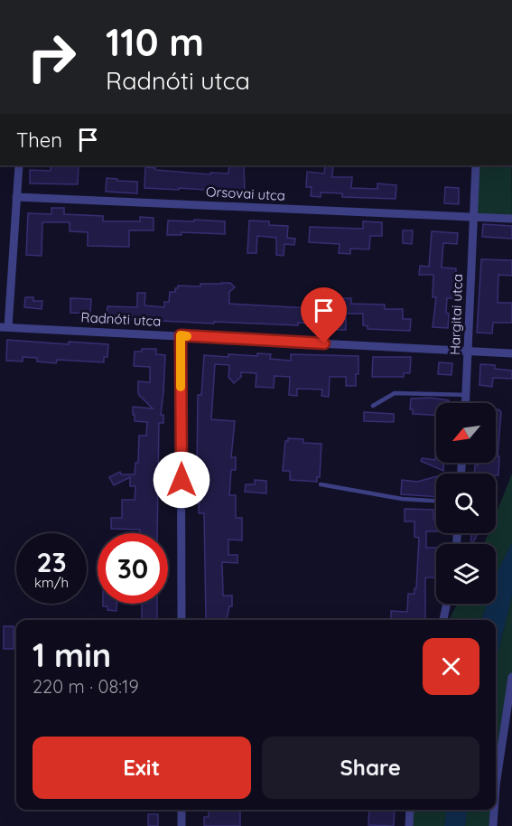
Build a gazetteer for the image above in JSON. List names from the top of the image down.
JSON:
{
  "streets": {
    "street": ["Orsovai utca", "Hargitai utca", "Radnóti utca"]
  },
  "crossings": [
    ["Orsovai utca", "Hargitai utca"],
    ["Hargitai utca", "Radnóti utca"]
  ],
  "north": "bottom left",
  "page": {
    "turn": ["110 m", "Radnóti utca"],
    "then": "Then",
    "speed": "23 km/h",
    "limit": "30",
    "heading": ["1 min", "220 m · 08:19"],
    "buttons": ["Exit", "Share"]
  }
}
